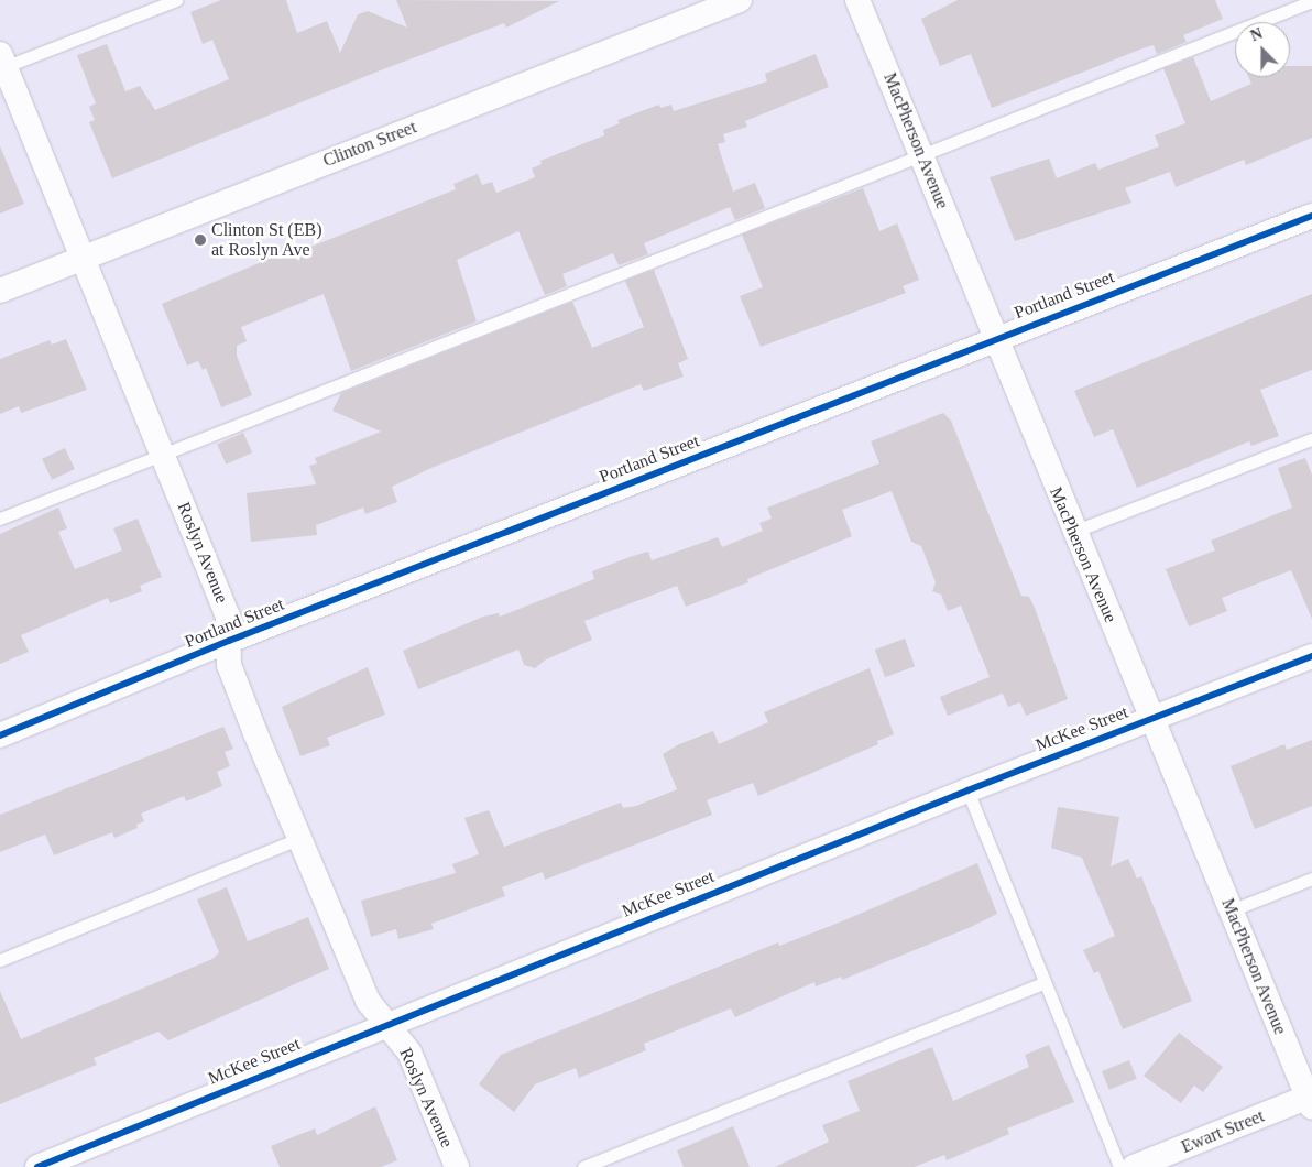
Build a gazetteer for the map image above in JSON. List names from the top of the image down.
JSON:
{
  "streets": {
    "street": [
      "MacPherson Avenue",
      "Clinton Street",
      "Portland Street",
      "Roslyn Avenue",
      "McKee Street",
      "Ewart Street"
    ]
  },
  "crossings": [
    ["MacPherson Avenue", "Portland Street"],
    ["MacPherson Avenue", "McKee Street"],
    ["MacPherson Avenue", "Ewart Street"],
    ["Clinton Street", "Roslyn Avenue"],
    ["Portland Street", "Roslyn Avenue"],
    ["Roslyn Avenue", "McKee Street"]
  ],
  "places": ["Clinton St (EB) at Roslyn Ave"],
  "north": "top"
}
